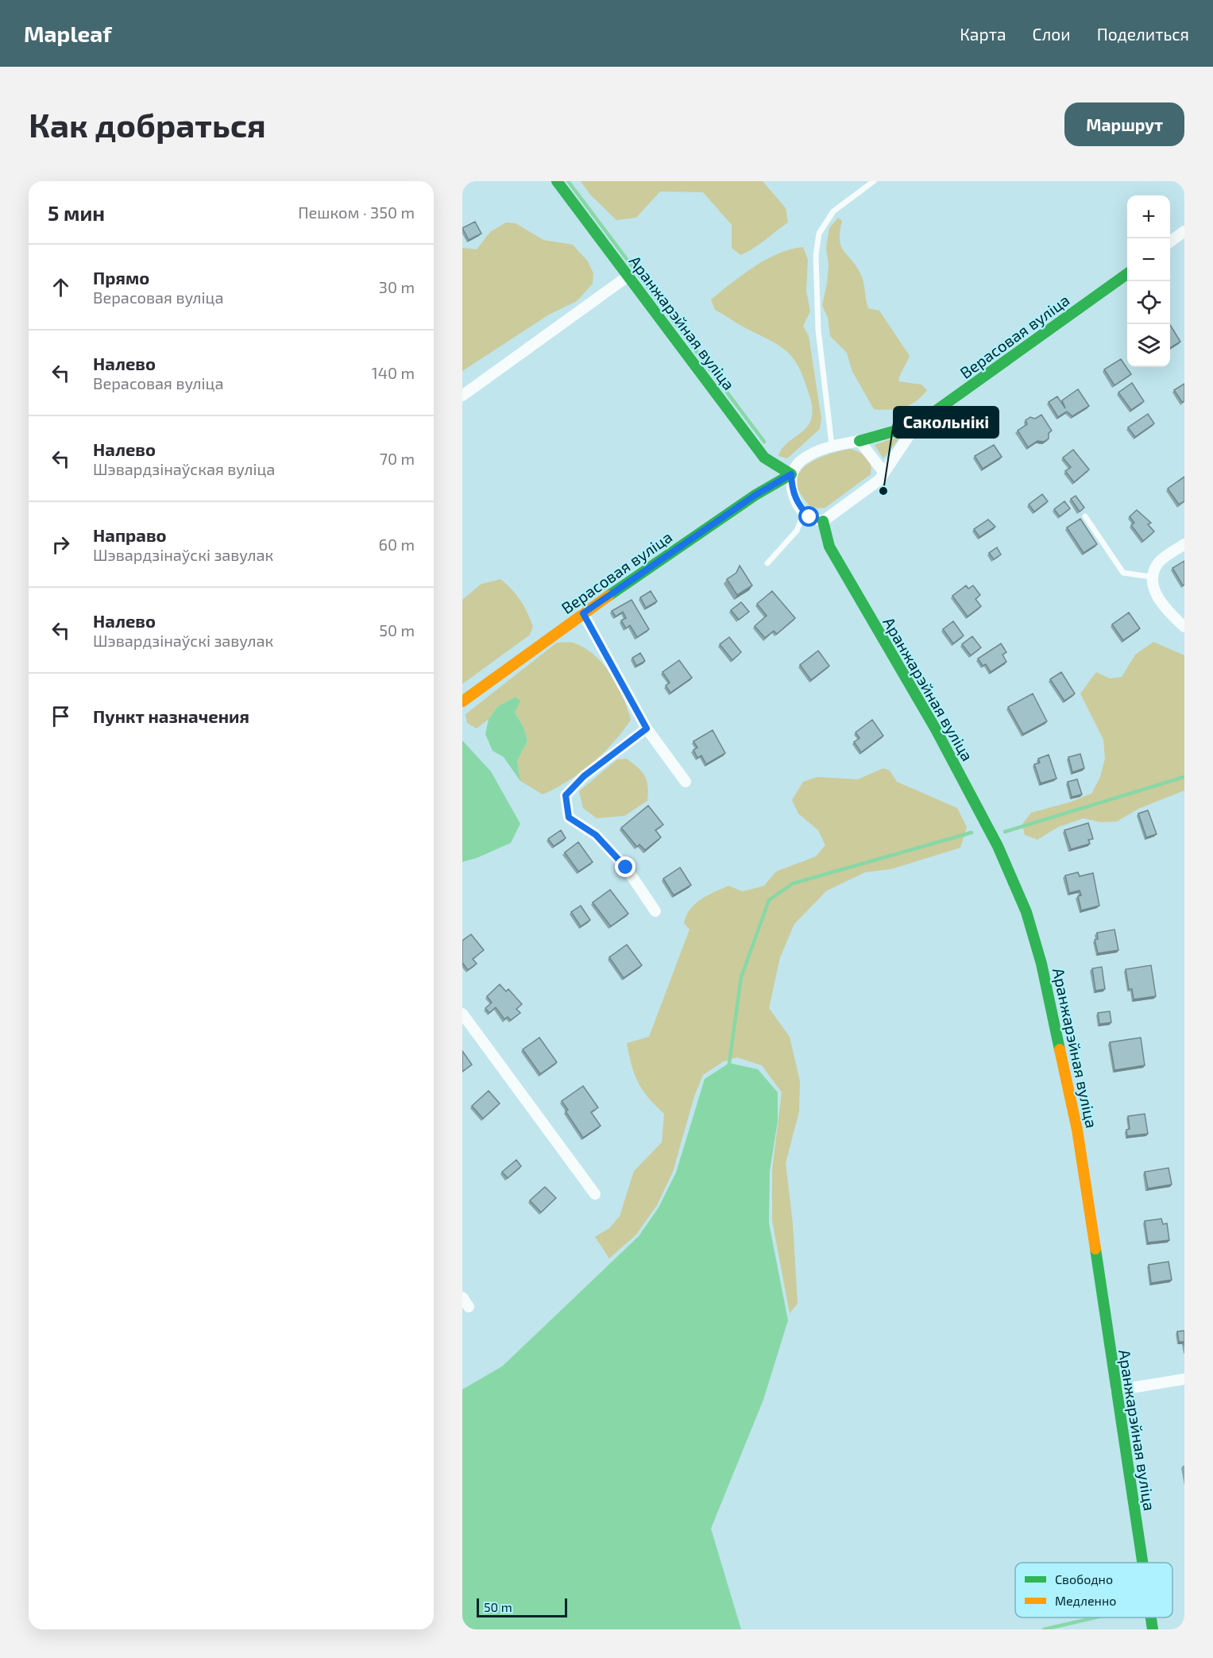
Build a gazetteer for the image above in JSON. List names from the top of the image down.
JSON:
{
  "streets": {
    "street": ["Аранжарэйная вуліца", "Верасовая вуліца"]
  },
  "crossings": [
    ["Аранжарэйная вуліца", "Верасовая вуліца"]
  ],
  "places": ["Сакольнікі"],
  "legend": ["Свободно", "Медленно"],
  "scale_bar": "50 m",
  "page": {
    "header": "Mapleaf",
    "nav": ["Карта", "Слои", "Поделиться"],
    "buttons": "Маршрут",
    "title": "Как добраться",
    "heading": ["5 мин", "Пешком · 350 m"],
    "map_buttons": ["+", "−"],
    "list": [
      ["Прямо", "Верасовая вуліца", "30 m"],
      ["Налево", "Верасовая вуліца", "140 m"],
      ["Налево", "Шэвардзінаўская вуліца", "70 m"],
      ["Направо", "Шэвардзінаўскі завулак", "60 m"],
      ["Налево", "Шэвардзінаўскі завулак", "50 m"],
      "Пункт назначения"
    ],
    "scale": "50 m"
  }
}
